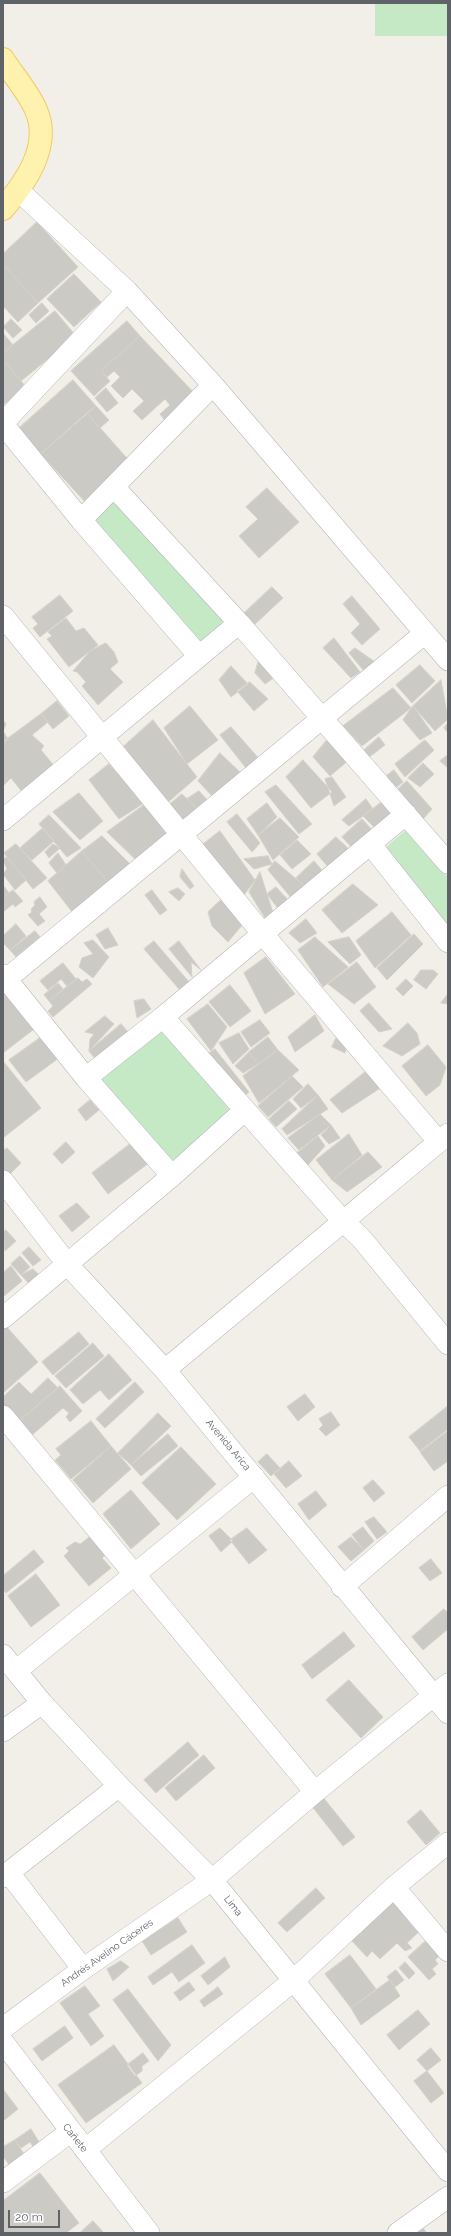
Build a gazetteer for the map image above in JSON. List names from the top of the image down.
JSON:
{
  "streets": {
    "street": [
      "Avenida Arica",
      "Lima",
      "Andrés Avelino Cáceres",
      "Cañete"
    ]
  },
  "crossings": [
    ["Avenida Arica", "Andrés Avelino Cáceres"],
    ["Lima", "Andrés Avelino Cáceres"]
  ],
  "scale_bar": "20 m"
}
